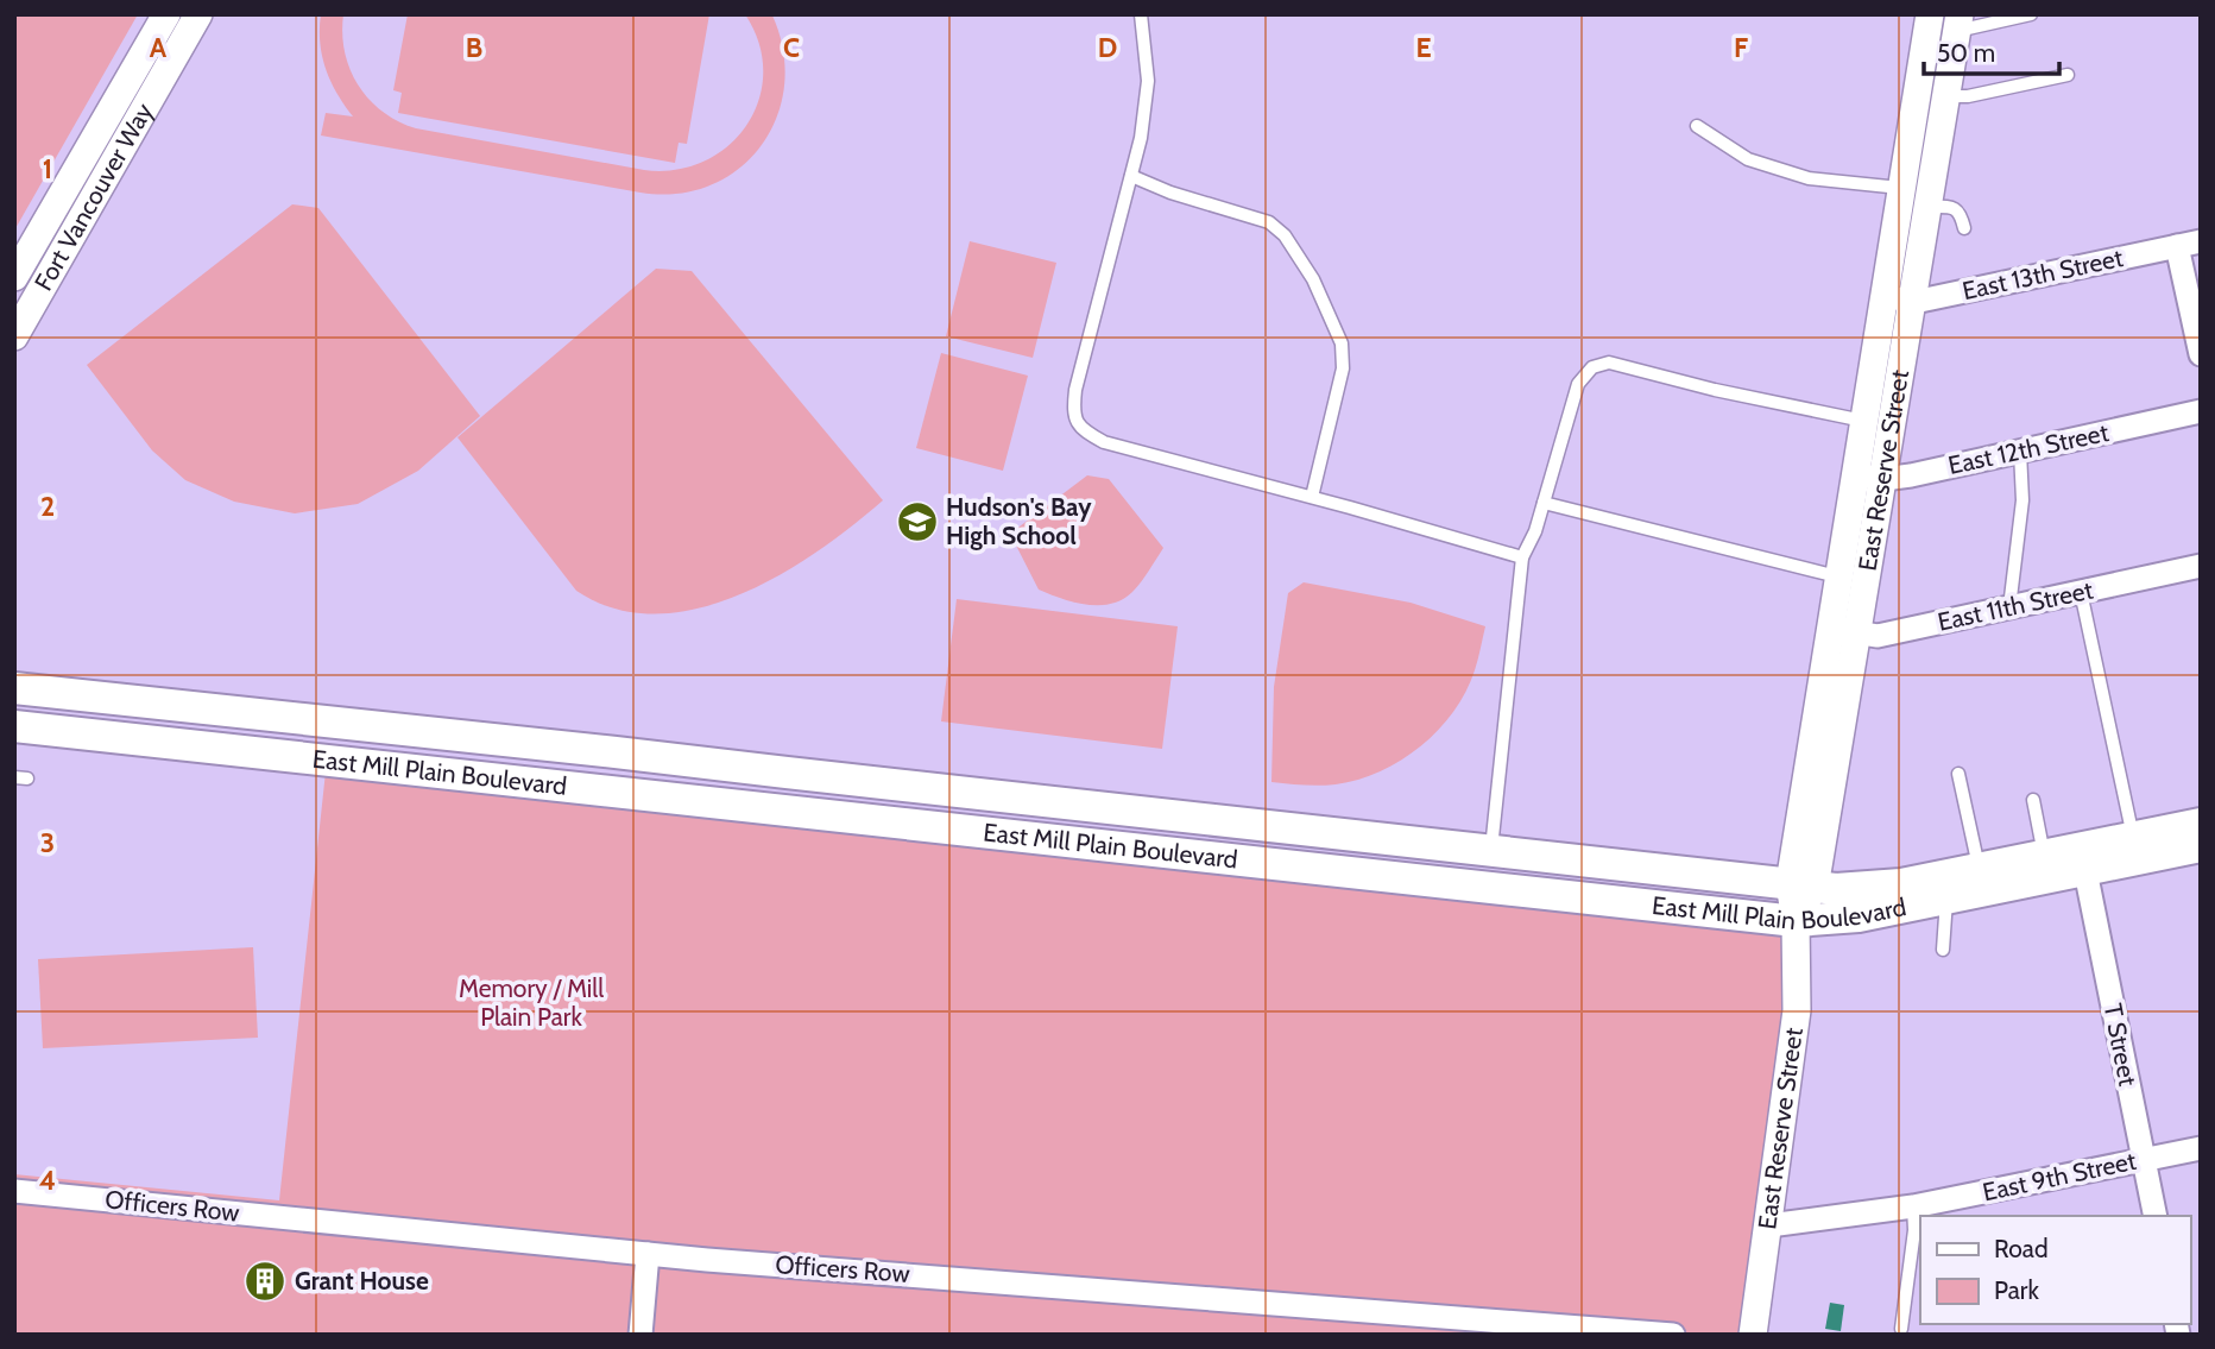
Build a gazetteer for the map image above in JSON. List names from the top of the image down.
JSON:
{
  "streets": {
    "main road": ["East Mill Plain Boulevard"],
    "street": [
      "Fort Vancouver Way",
      "East 13th Street",
      "East 12th Street",
      "East Reserve Street",
      "East 11th Street",
      "T Street",
      "East 9th Street",
      "Officers Row"
    ]
  },
  "crossings": [
    ["East 13th Street", "East Reserve Street"],
    ["East 12th Street", "East Reserve Street"],
    ["East Reserve Street", "East 11th Street"],
    ["East Reserve Street", "East Mill Plain Boulevard"],
    ["East Reserve Street", "East 9th Street"],
    ["East Mill Plain Boulevard", "T Street"],
    ["T Street", "East 9th Street"]
  ],
  "parks": ["Memory / Mill Plain Park"],
  "places": {
    "school or university": ["Hudson's Bay High School"],
    "building": ["Grant House"]
  },
  "legend": ["Road", "Park"],
  "scale_bar": "50 m",
  "grid": {
    "columns": [
      "A",
      "B",
      "C",
      "D",
      "E",
      "F"
    ],
    "rows": [
      "1",
      "2",
      "3",
      "4"
    ]
  }
}
